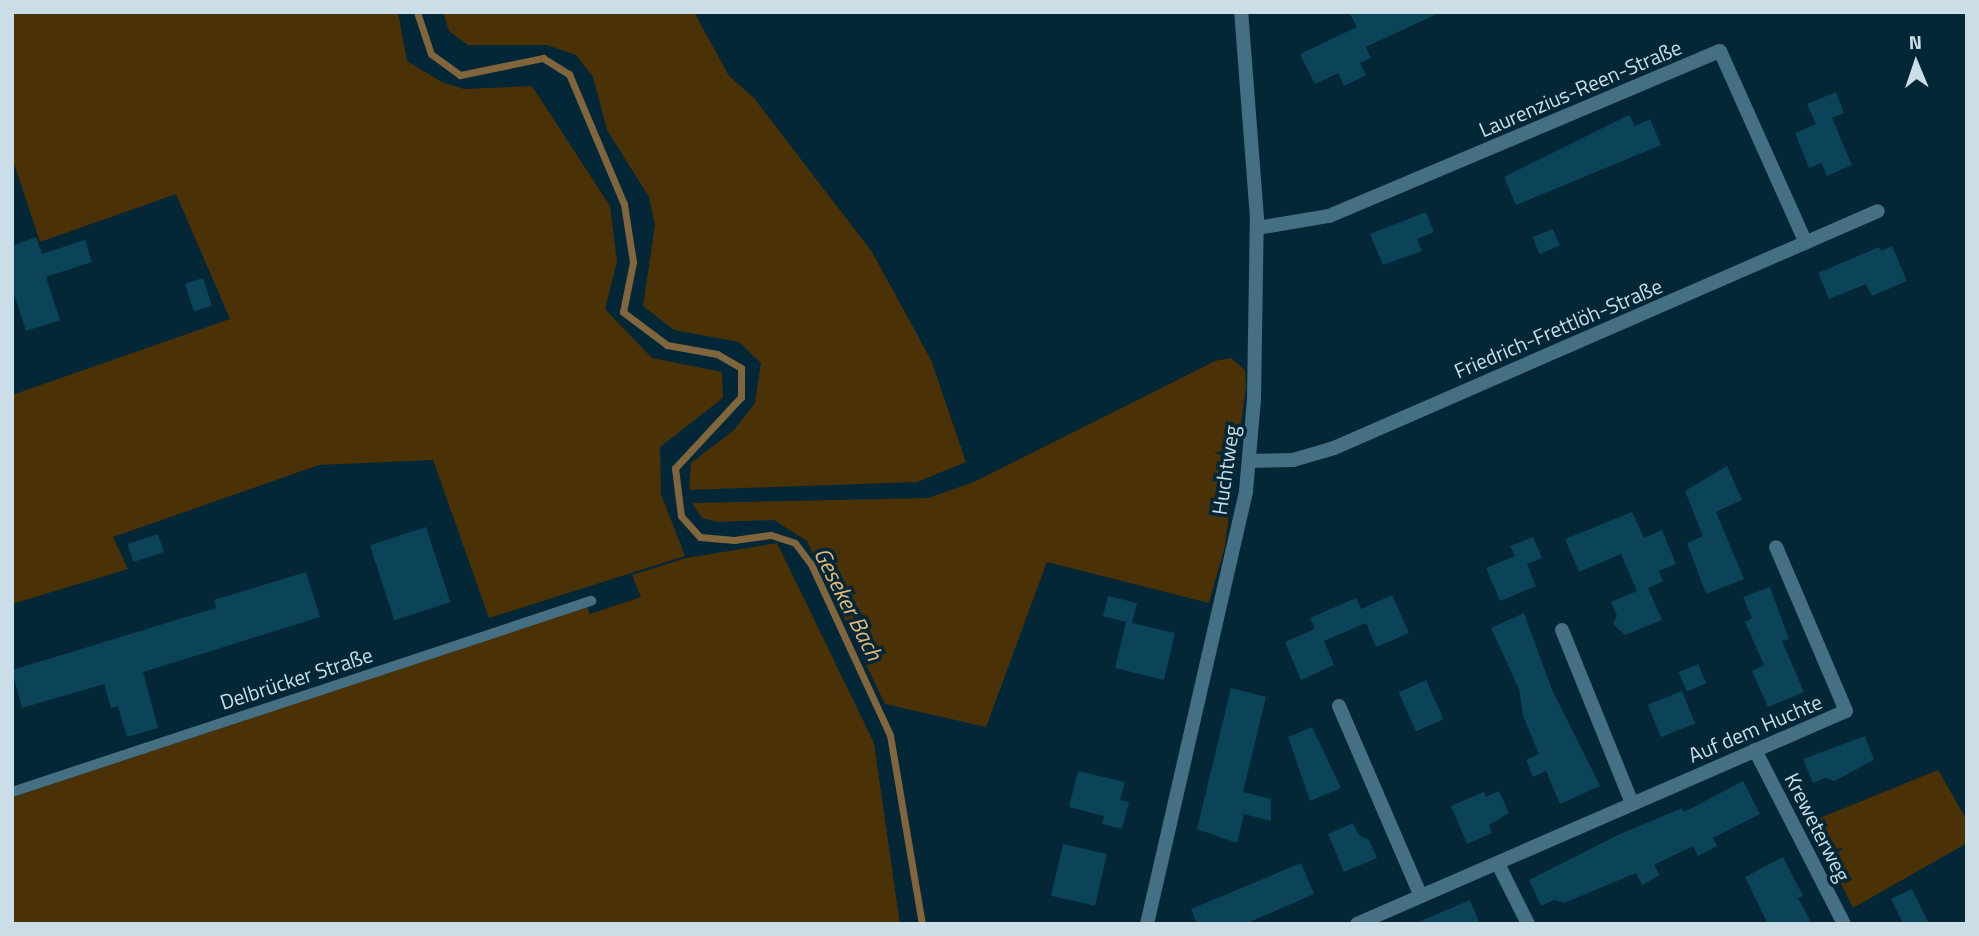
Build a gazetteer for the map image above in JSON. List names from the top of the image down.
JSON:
{
  "streets": {
    "street": [
      "Laurenzius-Reen-Straße",
      "Friedrich-Frettlöh-Straße",
      "Huchtweg",
      "Auf dem Huchte",
      "Kreweterweg"
    ],
    "lane": ["Delbrücker Straße"]
  },
  "crossings": [
    ["Laurenzius-Reen-Straße", "Friedrich-Frettlöh-Straße"],
    ["Laurenzius-Reen-Straße", "Huchtweg"],
    ["Friedrich-Frettlöh-Straße", "Huchtweg"],
    ["Auf dem Huchte", "Kreweterweg"]
  ],
  "water": ["Geseker Bach"],
  "north": "top"
}
